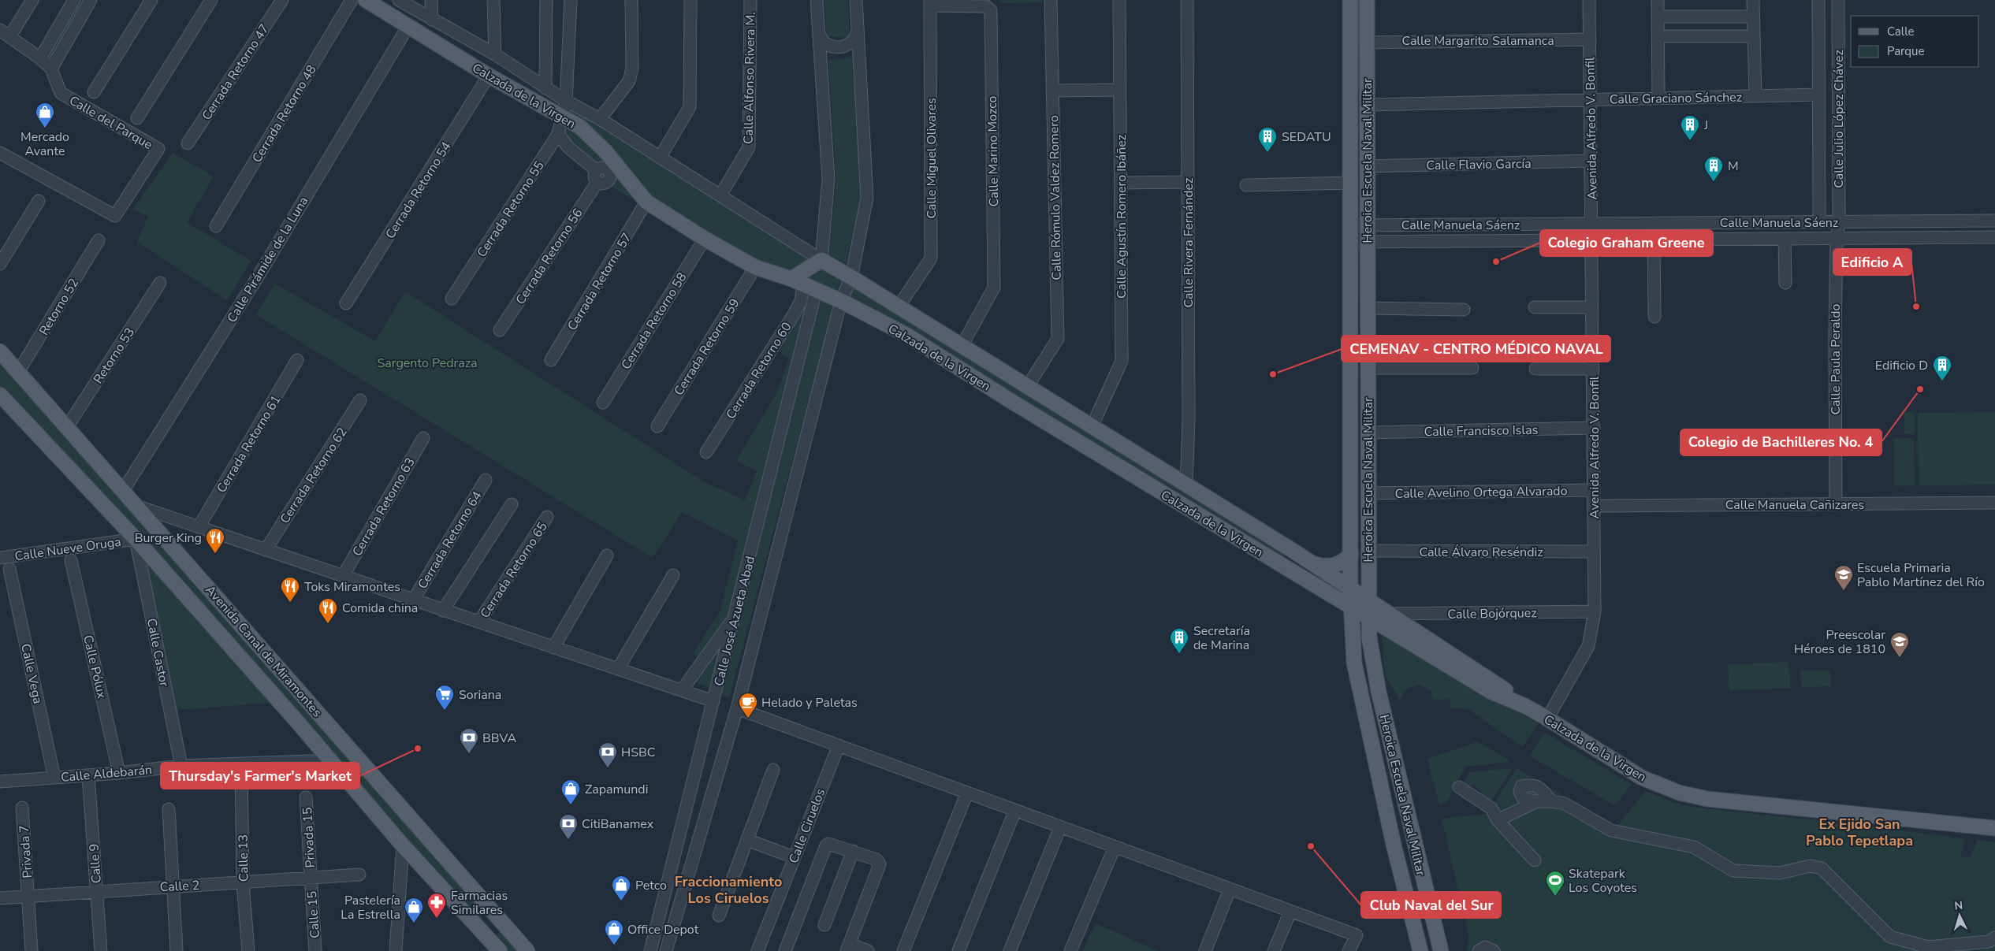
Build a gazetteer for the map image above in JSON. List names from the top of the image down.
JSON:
{
  "streets": {
    "main road": ["Calzada de la Virgen", "Heroica Escuela Naval Militar", "Avenida Canal de Miramontes"],
    "street": [
      "Calle Margarito Salamanca",
      "Cerrada Retorno 47",
      "Calle Alfonso Rivera M.",
      "Calle Graciano Sánchez",
      "Cerrada Retorno 48",
      "Calle Julio López Chávez",
      "Calle del Parque",
      "Avenida Alfredo V. Bonfil",
      "Calle Marino Mozco",
      "Calle Miguel Olivares",
      "Calle Flavio García",
      "Cerrada Retorno 54",
      "Calle Rómulo Valdez Romero",
      "Cerrada Retorno 55",
      "Calle Agustín Romero Ibáñez",
      "Calle Manuela Sáenz",
      "Calle Rivera Fernández",
      "Cerrada Retorno 56",
      "Calle Pirámide de la Luna",
      "Cerrada Retorno 57",
      "Retorno 52",
      "Cerrada Retorno 58",
      "Cerrada Retorno 59",
      "Retorno 53",
      "Calle Paula Peraldo",
      "Cerrada Retorno 60",
      "Calle Francisco Islas",
      "Cerrada Retorno 61",
      "Cerrada Retorno 62",
      "Calle Avelino Ortega Alvarado",
      "Calle Manuela Cañizares",
      "Cerrada Retorno 63",
      "Cerrada Retorno 64",
      "Calle Nueve Oruga",
      "Calle Álvaro Reséndiz",
      "Cerrada Retorno 65",
      "Calle Bojórquez",
      "Calle José Azueta Abad",
      "Calle Castor",
      "Calle Pólux",
      "Calle Vega",
      "Calle Aldebarán",
      "Calle Ciruelos",
      "Privada 15",
      "Privada 7",
      "Calle 13",
      "Calle 9",
      "Calle 2",
      "Calle 15"
    ]
  },
  "crossings": [
    ["Calle Margarito Salamanca", "Avenida Alfredo V. Bonfil"],
    ["Calle Margarito Salamanca", "Heroica Escuela Naval Militar"],
    ["Calle Alfonso Rivera M.", "Calzada de la Virgen"],
    ["Calzada de la Virgen", "Avenida Alfredo V. Bonfil"],
    ["Calzada de la Virgen", "Calle Marino Mozco"],
    ["Calzada de la Virgen", "Calle Miguel Olivares"],
    ["Calzada de la Virgen", "Heroica Escuela Naval Militar"],
    ["Calzada de la Virgen", "Cerrada Retorno 54"],
    ["Calzada de la Virgen", "Calle Rómulo Valdez Romero"],
    ["Calzada de la Virgen", "Cerrada Retorno 55"],
    ["Calzada de la Virgen", "Calle Agustín Romero Ibáñez"],
    ["Calzada de la Virgen", "Calle Rivera Fernández"],
    ["Calzada de la Virgen", "Calle Pirámide de la Luna"],
    ["Calzada de la Virgen", "Cerrada Retorno 57"],
    ["Calzada de la Virgen", "Cerrada Retorno 58"],
    ["Calzada de la Virgen", "Cerrada Retorno 59"],
    ["Calzada de la Virgen", "Cerrada Retorno 60"],
    ["Calzada de la Virgen", "Calle Bojórquez"],
    ["Calzada de la Virgen", "Calle José Azueta Abad"],
    ["Calle Graciano Sánchez", "Calle Julio López Chávez"],
    ["Calle Graciano Sánchez", "Avenida Alfredo V. Bonfil"],
    ["Calle Graciano Sánchez", "Heroica Escuela Naval Militar"],
    ["Calle Julio López Chávez", "Calle Manuela Sáenz"],
    ["Calle Julio López Chávez", "Calle Paula Peraldo"],
    ["Avenida Alfredo V. Bonfil", "Calle Flavio García"],
    ["Avenida Alfredo V. Bonfil", "Calle Manuela Sáenz"],
    ["Avenida Alfredo V. Bonfil", "Calle Francisco Islas"],
    ["Avenida Alfredo V. Bonfil", "Calle Avelino Ortega Alvarado"],
    ["Avenida Alfredo V. Bonfil", "Calle Manuela Cañizares"],
    ["Avenida Alfredo V. Bonfil", "Calle Álvaro Reséndiz"],
    ["Avenida Alfredo V. Bonfil", "Calle Bojórquez"],
    ["Calle Marino Mozco", "Calle Miguel Olivares"],
    ["Heroica Escuela Naval Militar", "Calle Flavio García"],
    ["Heroica Escuela Naval Militar", "Calle Manuela Sáenz"],
    ["Heroica Escuela Naval Militar", "Calle Francisco Islas"],
    ["Heroica Escuela Naval Militar", "Calle Avelino Ortega Alvarado"],
    ["Heroica Escuela Naval Militar", "Calle Álvaro Reséndiz"],
    ["Cerrada Retorno 55", "Cerrada Retorno 56"],
    ["Calle Manuela Sáenz", "Calle Paula Peraldo"],
    ["Calle Pirámide de la Luna", "Avenida Canal de Miramontes"],
    ["Retorno 52", "Avenida Canal de Miramontes"],
    ["Retorno 53", "Avenida Canal de Miramontes"],
    ["Calle Paula Peraldo", "Calle Manuela Cañizares"],
    ["Cerrada Retorno 60", "Calle José Azueta Abad"],
    ["Calle Nueve Oruga", "Avenida Canal de Miramontes"],
    ["Calle Nueve Oruga", "Calle Castor"],
    ["Avenida Canal de Miramontes", "Calle Castor"],
    ["Avenida Canal de Miramontes", "Calle Aldebarán"],
    ["Calle Castor", "Calle Aldebarán"],
    ["Calle Pólux", "Calle Aldebarán"],
    ["Calle Vega", "Calle Aldebarán"],
    ["Calle Aldebarán", "Calle 13"],
    ["Calle Aldebarán", "Calle 9"],
    ["Privada 15", "Calle 2"],
    ["Privada 15", "Calle 15"],
    ["Privada 7", "Calle 2"],
    ["Calle 13", "Calle 2"],
    ["Calle 9", "Calle 2"],
    ["Calle 2", "Calle 15"]
  ],
  "districts": ["Ex Ejido San Pablo Tepetlapa", "Fraccionamiento Los Ciruelos"],
  "parks": ["Sargento Pedraza"],
  "places": {
    "shop": [
      "Mercado Avante",
      "Zapamundi",
      "Petco",
      "Pastelería La Estrella",
      "Office Depot"
    ],
    "building": [
      "J",
      "SEDATU",
      "M",
      "Edificio D",
      "Secretaría de Marina"
    ],
    "other": [
      "Colegio Graham Greene",
      "Edificio A",
      "CEMENAV - CENTRO MÉDICO NAVAL",
      "Colegio de Bachilleres No. 4",
      "Thursday's Farmer's Market",
      "Club Naval del Sur"
    ],
    "restaurant": ["Burger King", "Toks Miramontes", "Comida china"],
    "school or university": ["Escuela Primaria Pablo Martínez del Río", "Preescolar Héroes de 1810"],
    "supermarket": ["Soriana"],
    "cafe": ["Helado y Paletas"],
    "bank": ["BBVA", "HSBC", "CitiBanamex"],
    "sports": ["Skatepark Los Coyotes"],
    "pharmacy": ["Farmacias Similares"]
  },
  "legend": ["Calle", "Parque"],
  "north": "top"
}
